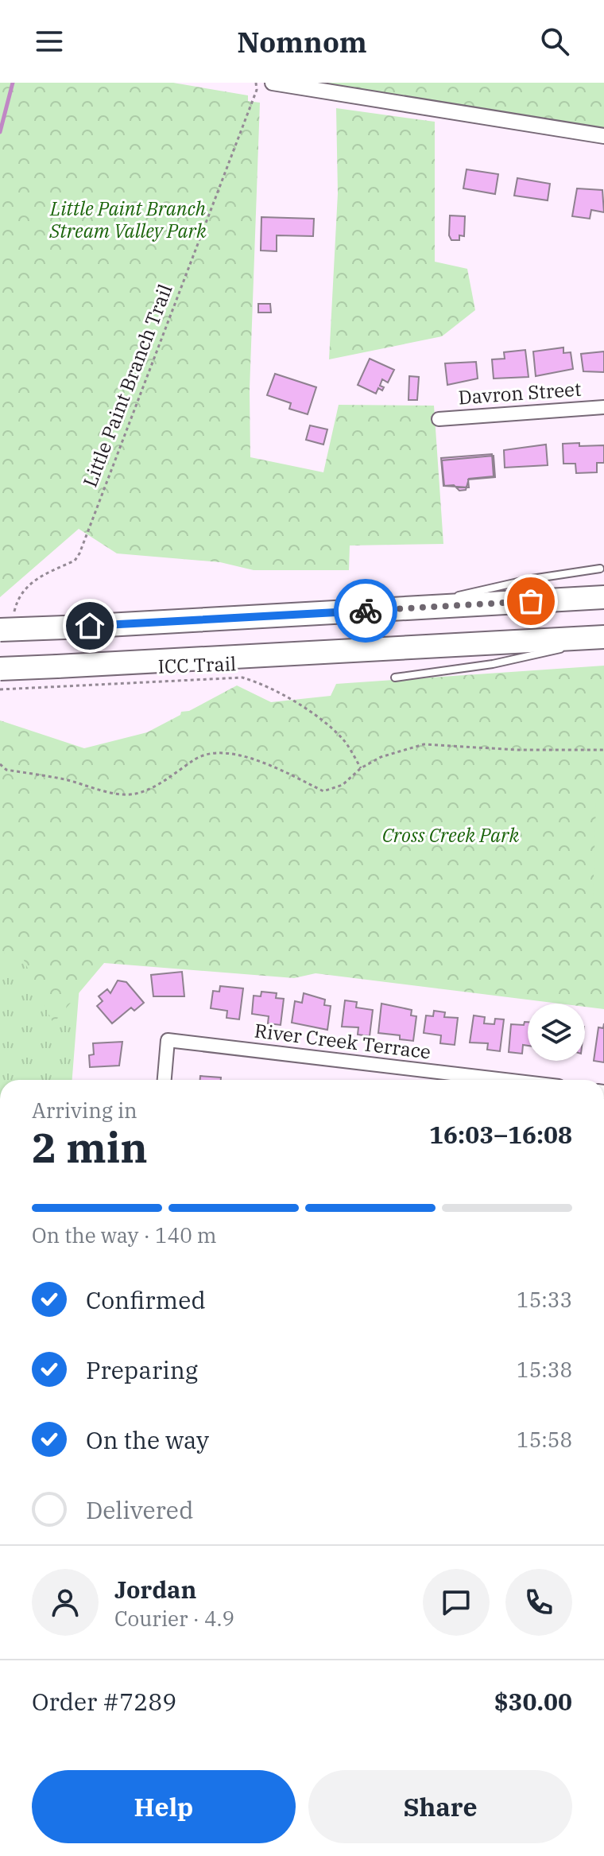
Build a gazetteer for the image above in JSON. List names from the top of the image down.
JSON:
{
  "streets": {
    "street": ["Davron Street", "River Creek Terrace"],
    "path": ["Little Paint Branch Trail", "ICC Trail"]
  },
  "parks": ["Little Paint Branch Stream Valley Park", "Cross Creek Park"],
  "page": {
    "header": "Nomnom",
    "heading": ["2 min", "Arriving in", "16:03–16:08"],
    "panel": [
      "Jordan",
      "Courier · 4.9",
      "Order #7289",
      "$30.00"
    ],
    "bar": "On the way · 140 m",
    "list": [
      ["Confirmed", "15:33"],
      ["Preparing", "15:38"],
      ["On the way", "15:58"],
      "Delivered"
    ],
    "buttons": ["Help", "Share"]
  }
}
